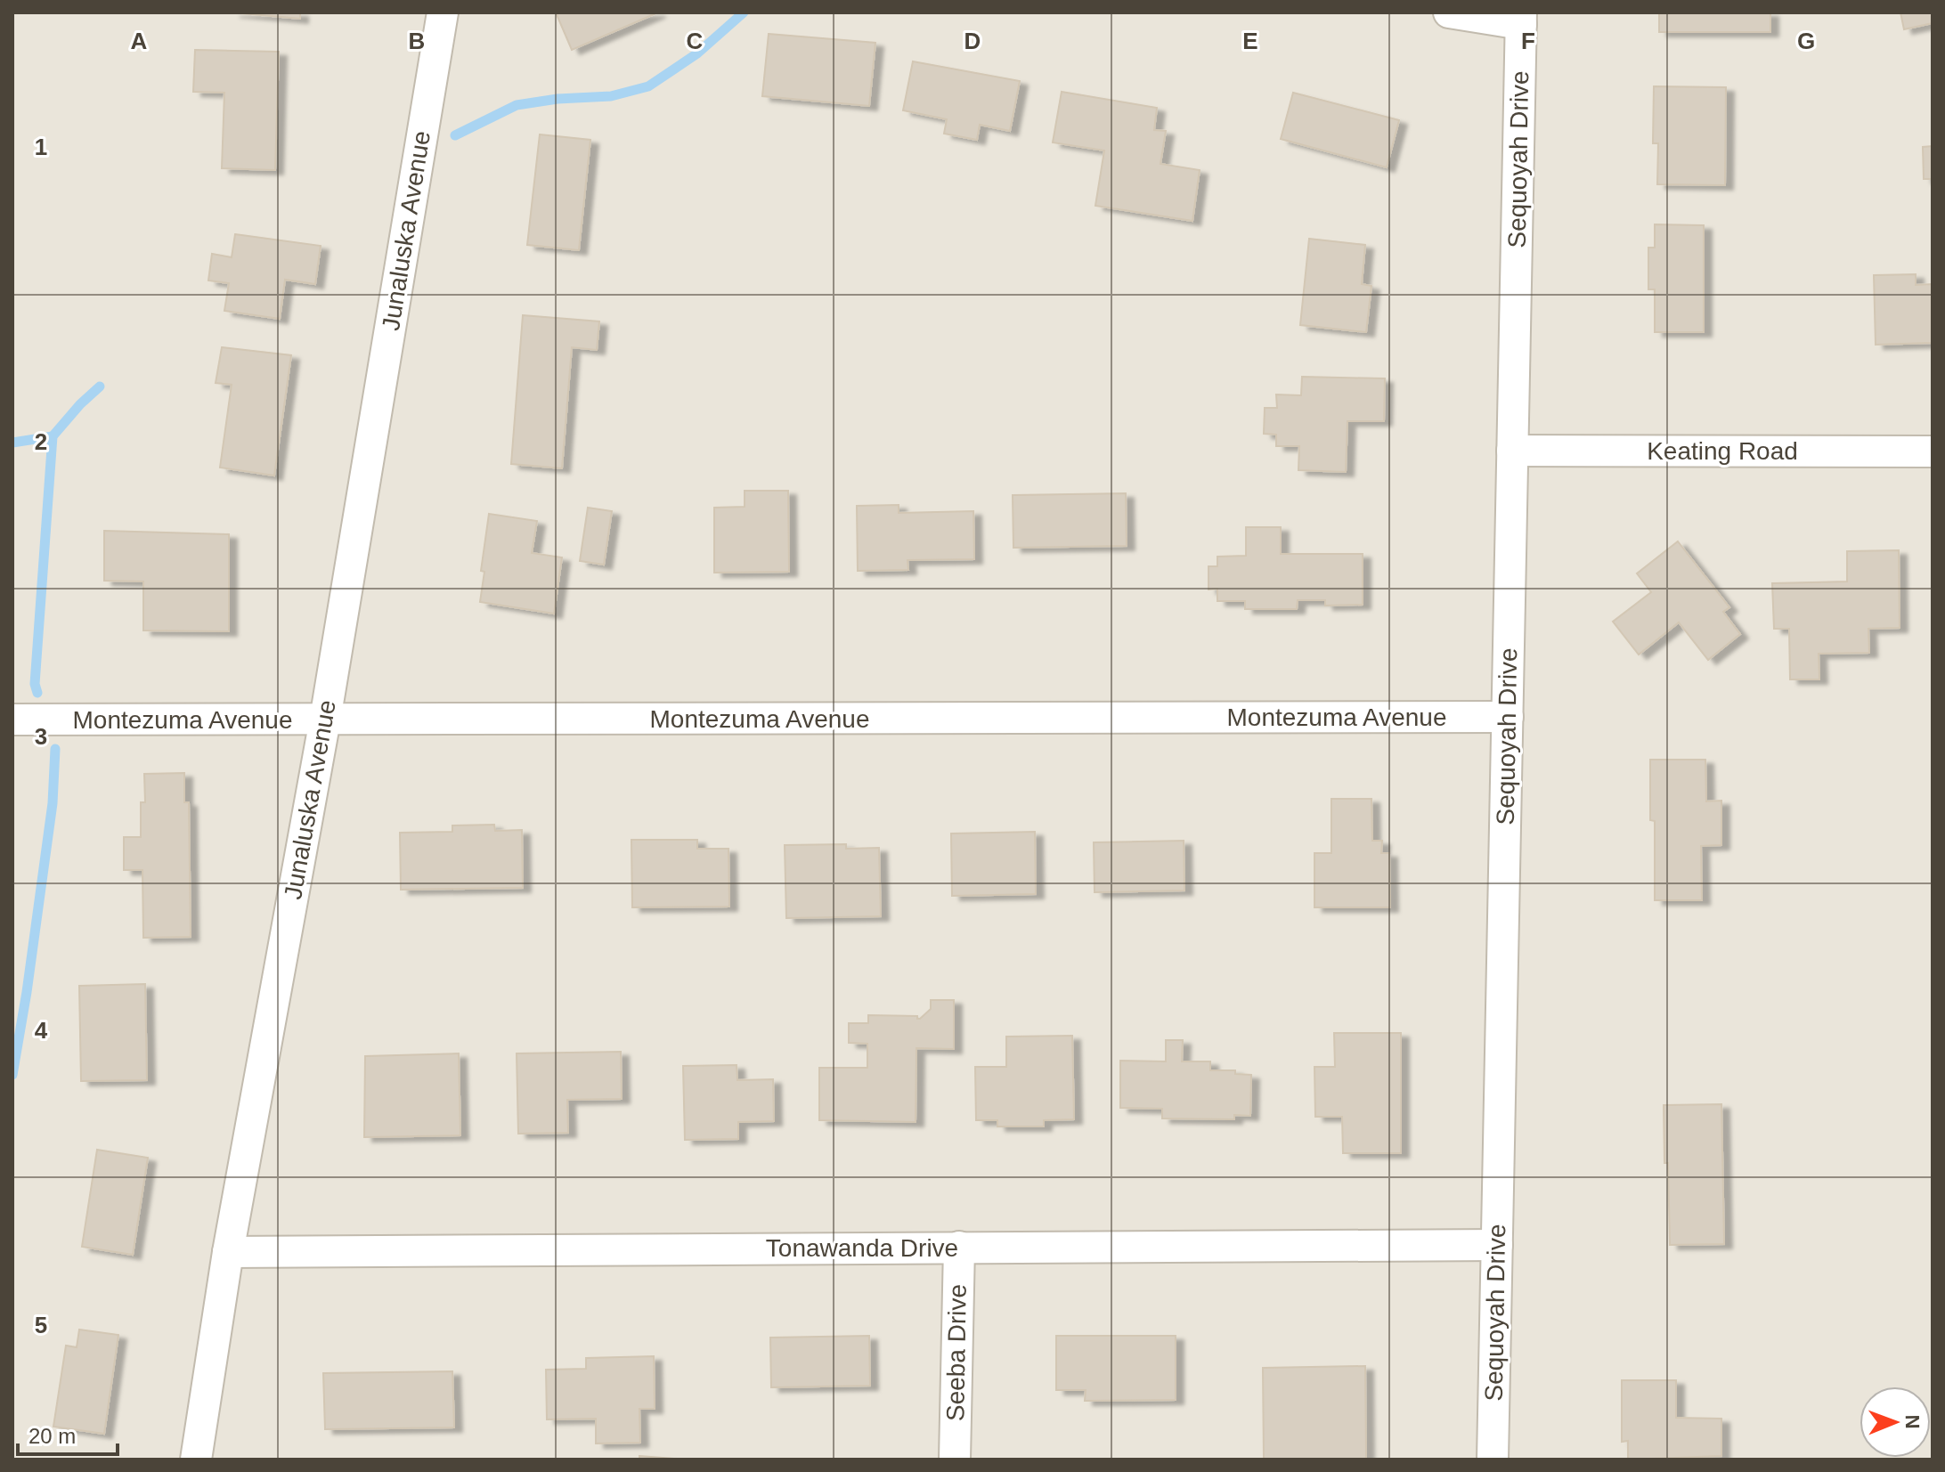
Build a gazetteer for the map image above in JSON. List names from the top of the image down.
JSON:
{
  "streets": {
    "street": [
      "Sequoyah Drive",
      "Junaluska Avenue",
      "Keating Road",
      "Montezuma Avenue",
      "Tonawanda Drive",
      "Seeba Drive"
    ]
  },
  "crossings": [
    ["Sequoyah Drive", "Keating Road"],
    ["Sequoyah Drive", "Montezuma Avenue"],
    ["Sequoyah Drive", "Tonawanda Drive"],
    ["Junaluska Avenue", "Montezuma Avenue"],
    ["Junaluska Avenue", "Tonawanda Drive"],
    ["Tonawanda Drive", "Seeba Drive"]
  ],
  "scale_bar": "20 m",
  "north": "right",
  "grid": {
    "columns": [
      "A",
      "B",
      "C",
      "D",
      "E",
      "F",
      "G"
    ],
    "rows": [
      "1",
      "2",
      "3",
      "4",
      "5"
    ]
  }
}
